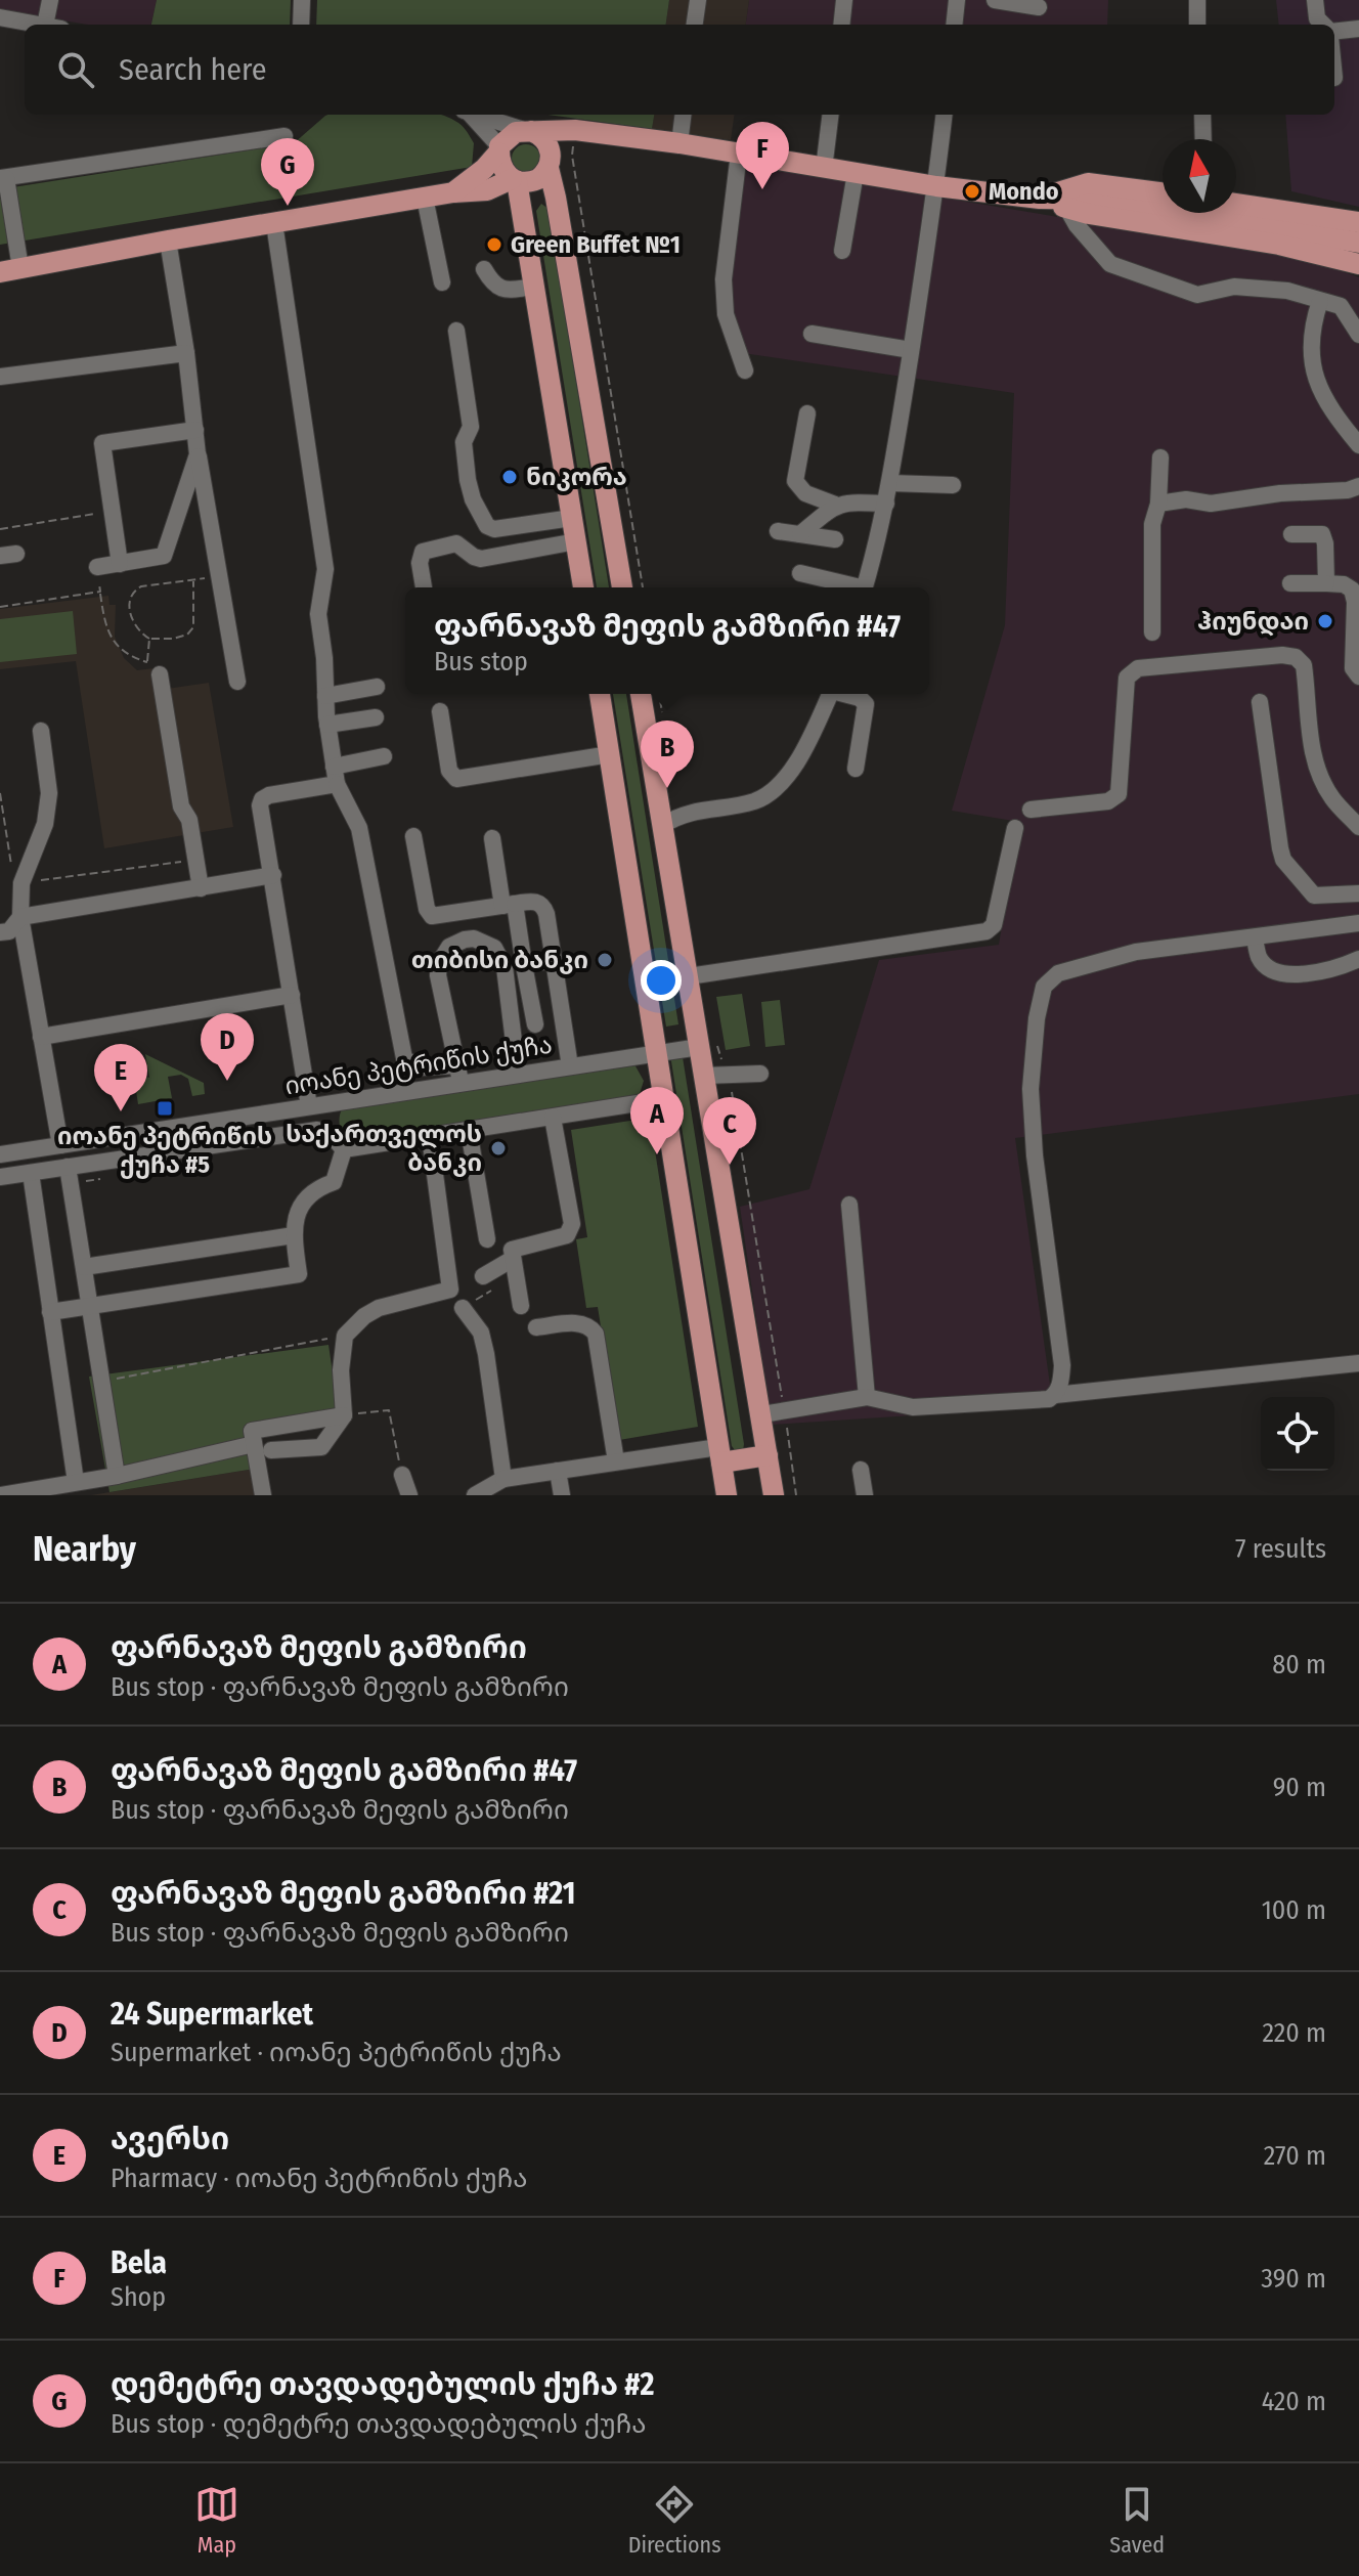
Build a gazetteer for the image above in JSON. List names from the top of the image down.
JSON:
{
  "streets": {
    "street": ["იოანე პეტრიწის ქუჩა"]
  },
  "places": {
    "other": [
      "Mondo",
      "Green Buffet №1",
      "ნიკორა",
      "ჰიუნდაი",
      "თიბისი ბანკი",
      "საქართველოს ბანკი"
    ],
    "transit": ["იოანე პეტრიწის ქუჩა #5"]
  },
  "north": "top",
  "page": {
    "search": "Search here",
    "pins": [
      "F",
      "G",
      "B",
      "D",
      "E",
      "A",
      "C"
    ],
    "popup": ["ფარნავაზ მეფის გამზირი #47", "Bus stop"],
    "heading": ["Nearby", "7 results"],
    "list": [
      {
        "mark": "A",
        "name": "ფარნავაზ მეფის გამზირი",
        "note": "Bus stop · ფარნავაზ მეფის გამზირი",
        "value": "80 m"
      },
      {
        "mark": "B",
        "name": "ფარნავაზ მეფის გამზირი #47",
        "note": "Bus stop · ფარნავაზ მეფის გამზირი",
        "value": "90 m"
      },
      {
        "mark": "C",
        "name": "ფარნავაზ მეფის გამზირი #21",
        "note": "Bus stop · ფარნავაზ მეფის გამზირი",
        "value": "100 m"
      },
      {
        "mark": "D",
        "name": "24 Supermarket",
        "note": "Supermarket · იოანე პეტრიწის ქუჩა",
        "value": "220 m"
      },
      {
        "mark": "E",
        "name": "ავერსი",
        "note": "Pharmacy · იოანე პეტრიწის ქუჩა",
        "value": "270 m"
      },
      {
        "mark": "F",
        "name": "Bela",
        "note": "Shop",
        "value": "390 m"
      },
      {
        "mark": "G",
        "name": "დემეტრე თავდადებულის ქუჩა #2",
        "note": "Bus stop · დემეტრე თავდადებულის ქუჩა",
        "value": "420 m"
      }
    ],
    "nav": ["Map", "Directions", "Saved"]
  }
}
